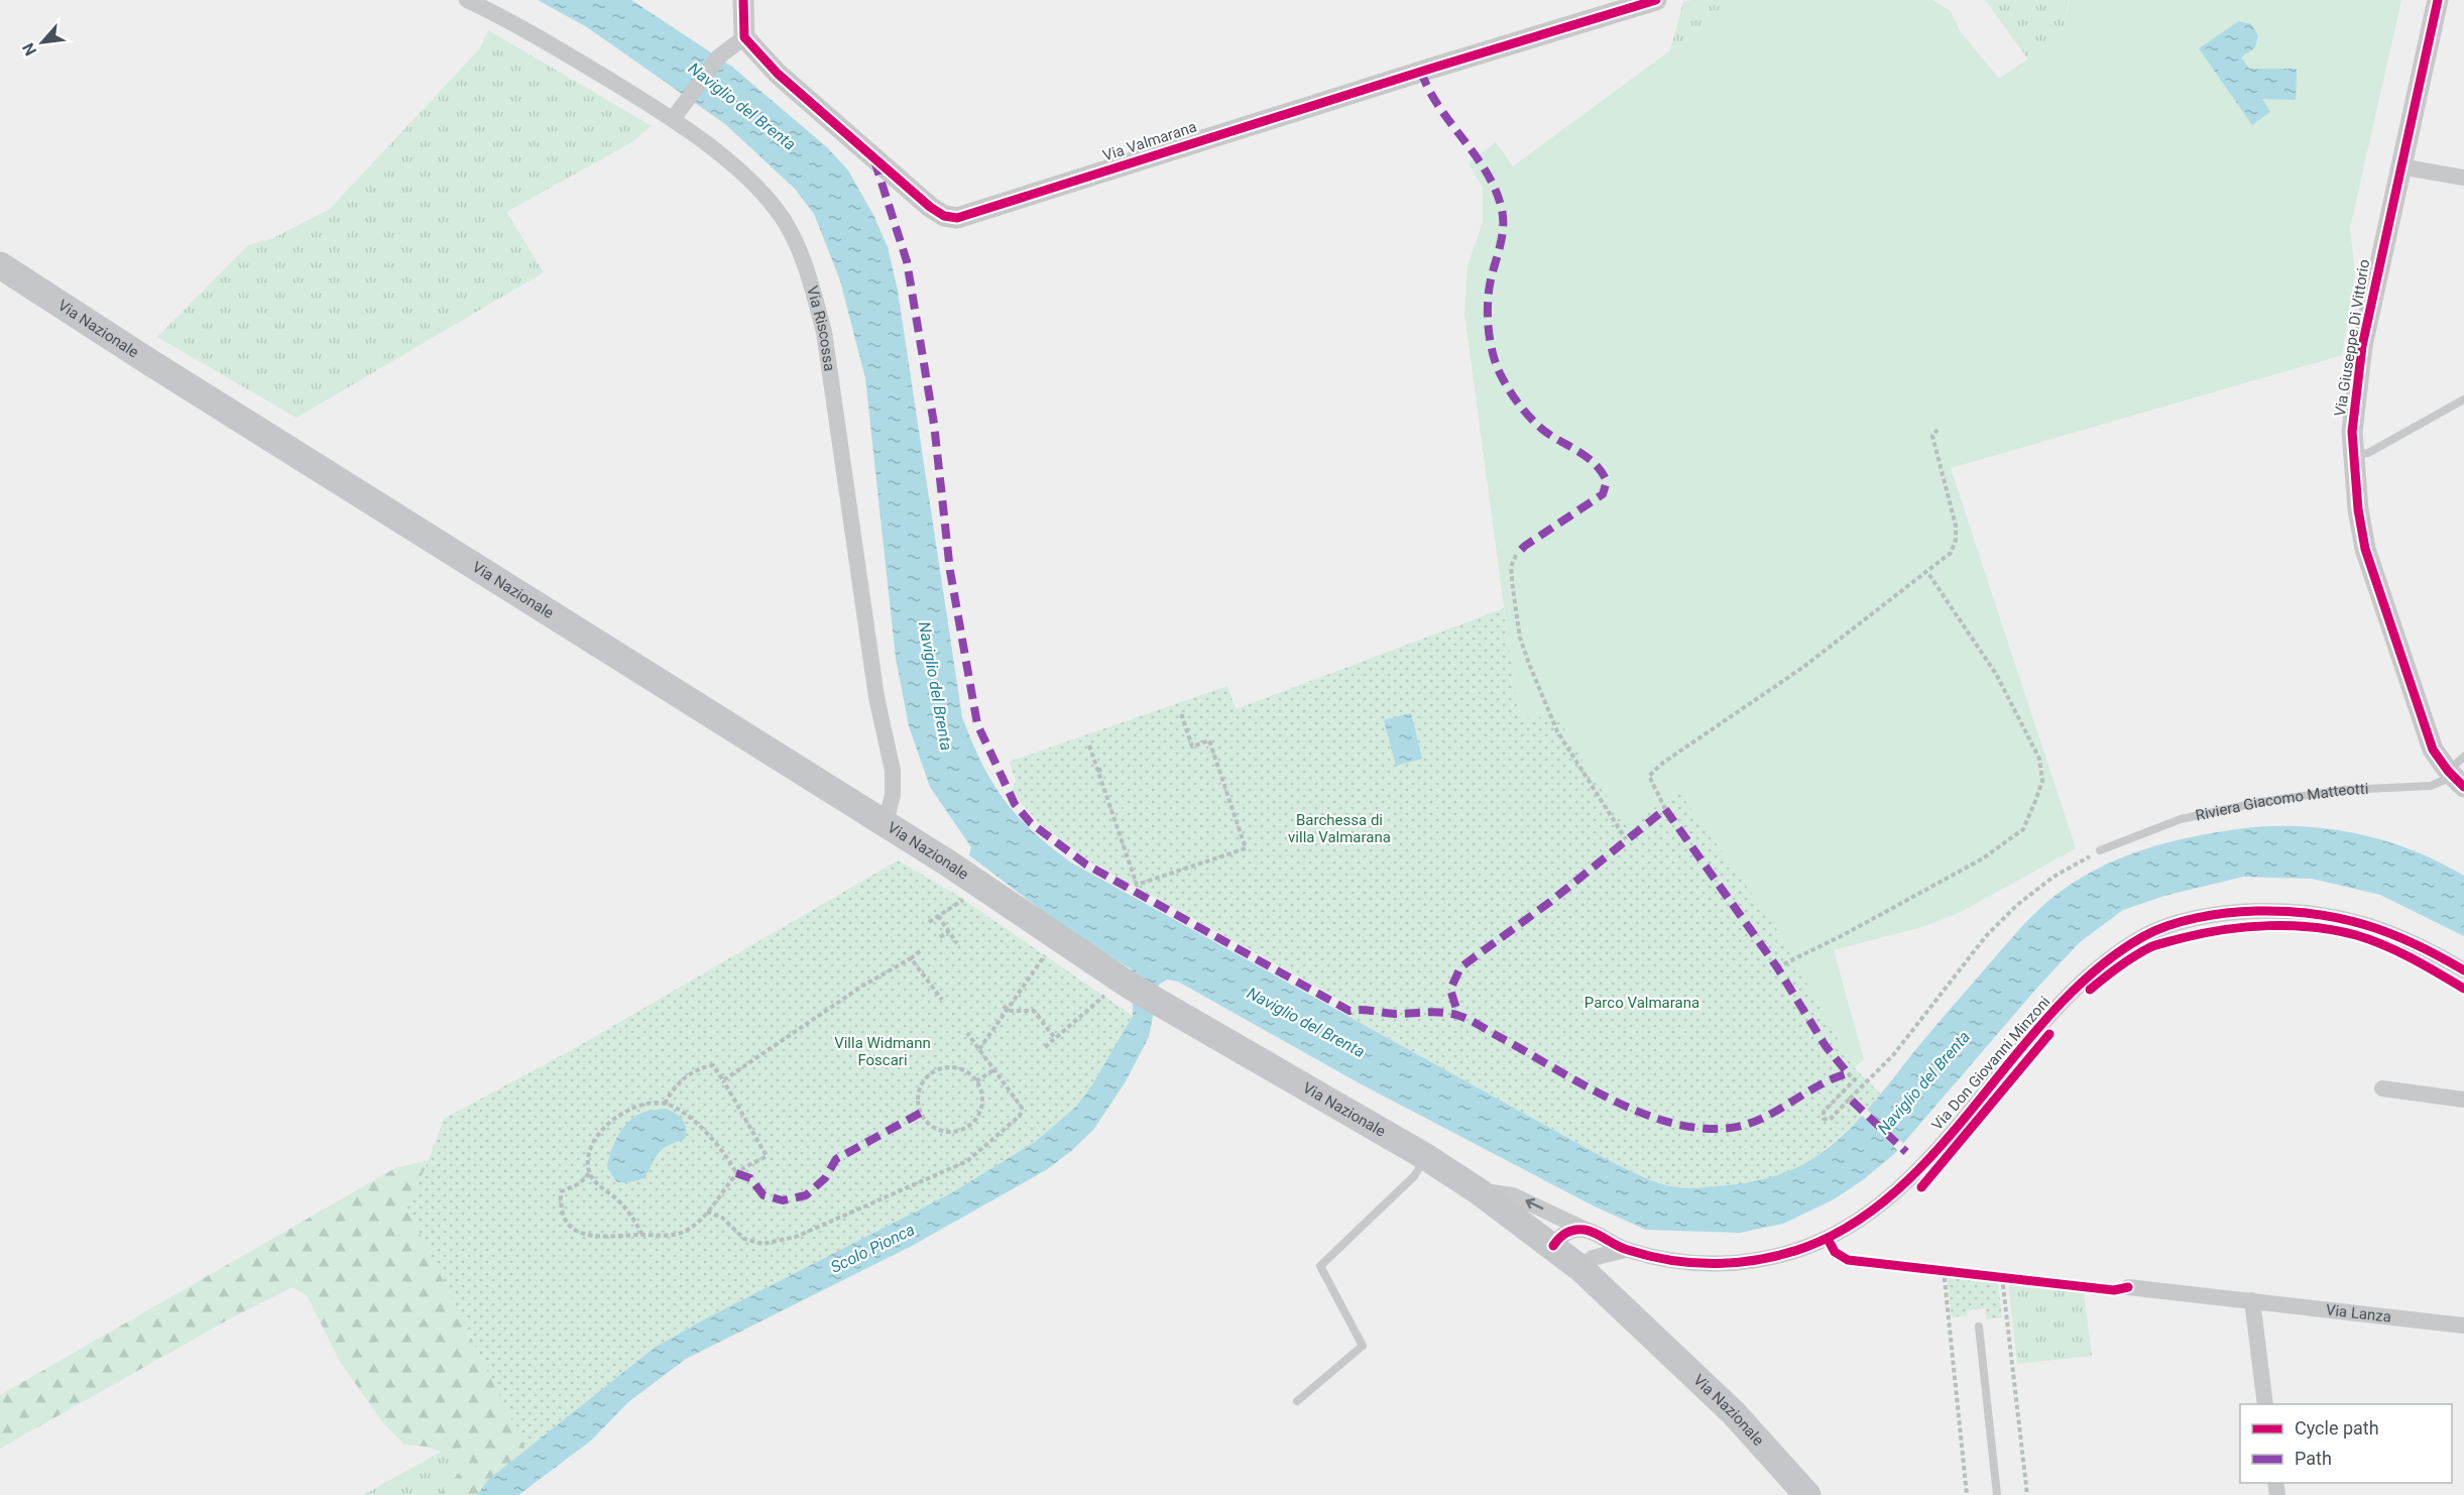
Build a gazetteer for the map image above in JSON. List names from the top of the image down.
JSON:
{
  "streets": {
    "main road": ["Via Nazionale"],
    "street": [
      "Via Valmarana",
      "Via Riscossa",
      "Via Giuseppe Di Vittorio",
      "Via Don Giovanni Minzoni",
      "Via Lanza"
    ],
    "lane": ["Riviera Giacomo Matteotti"]
  },
  "crossings": [
    ["Via Riscossa", "Via Nazionale"],
    ["Via Nazionale", "Via Don Giovanni Minzoni"],
    ["Via Giuseppe Di Vittorio", "Riviera Giacomo Matteotti"]
  ],
  "water": ["Naviglio del Brenta", "Scolo Pionca"],
  "parks": ["Barchessa di villa Valmarana", "Parco Valmarana", "Villa Widmann Foscari"],
  "legend": ["Cycle path", "Path"],
  "north": "bottom left"
}
